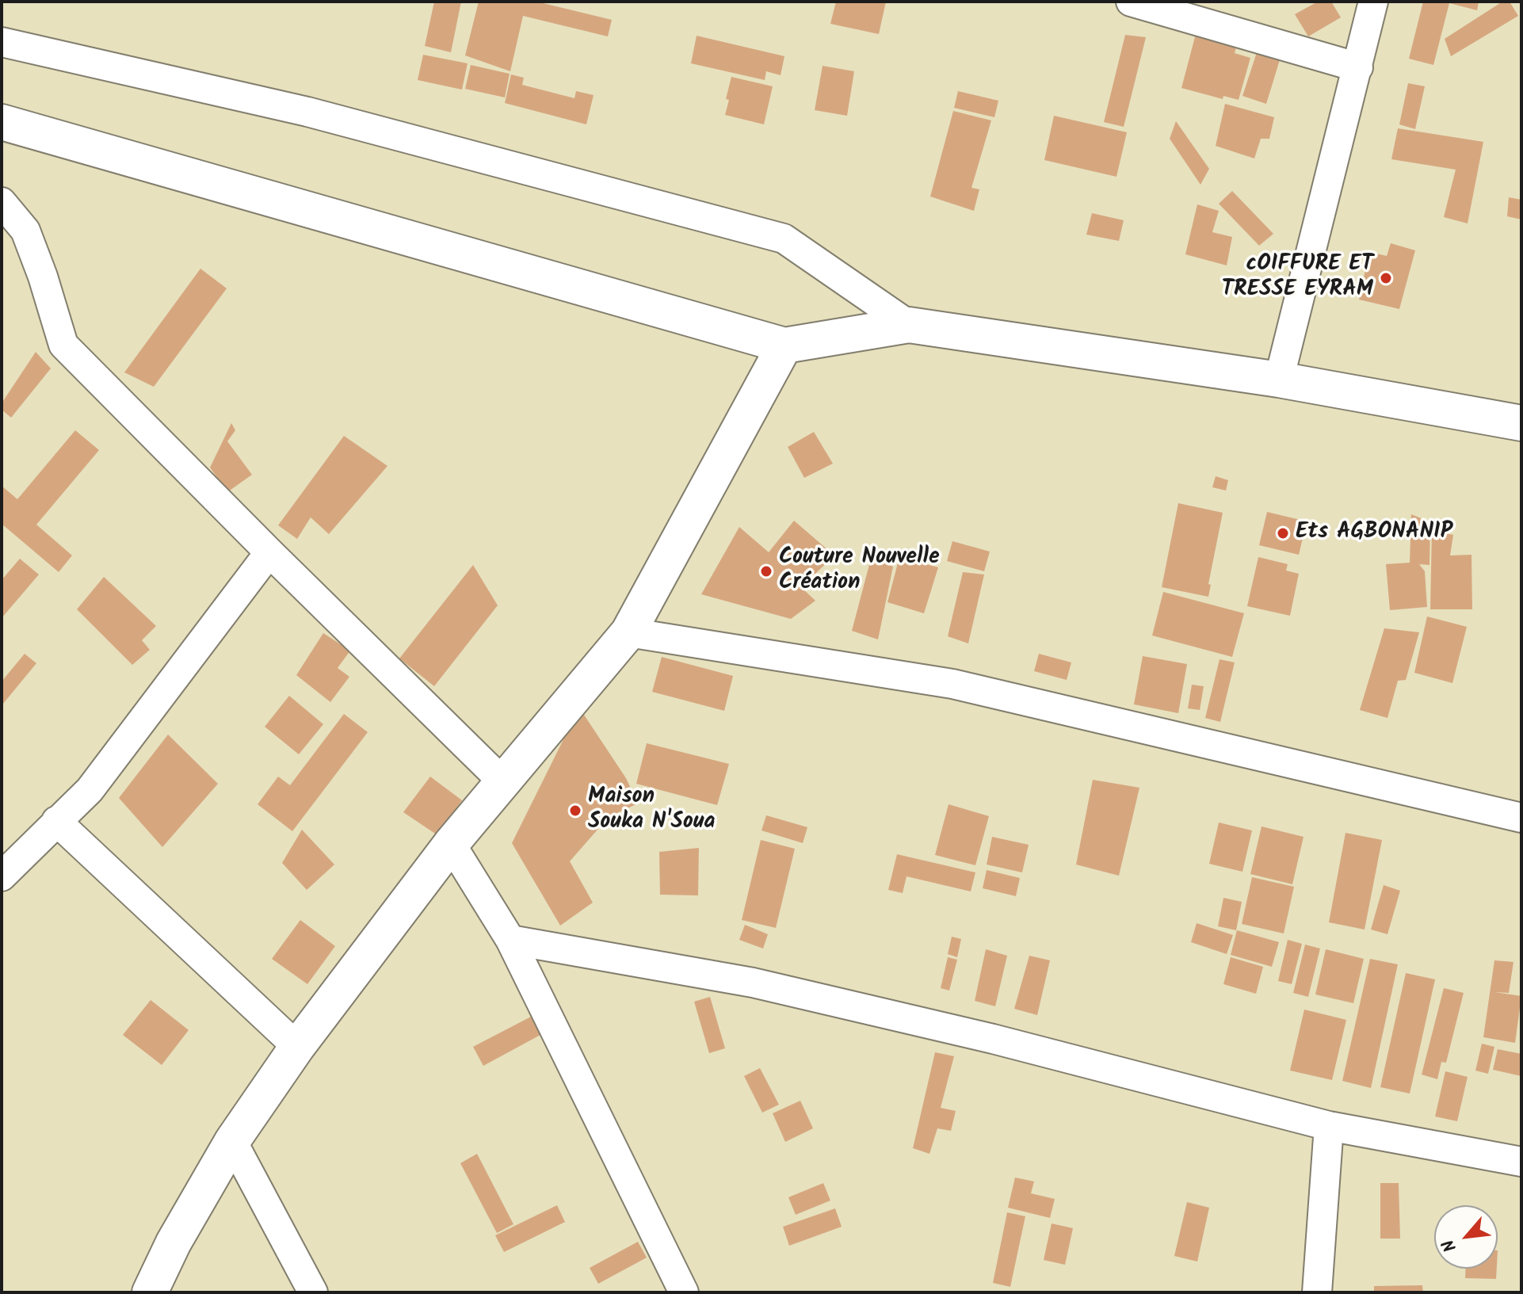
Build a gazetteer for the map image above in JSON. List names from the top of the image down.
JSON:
{
  "places": [
    "cOIFFURE ET TRESSE EYRAM",
    "Ets AGBONANIP",
    "Couture Nouvelle Création",
    "Maison Souka N'Soua"
  ],
  "north": "bottom left"
}
